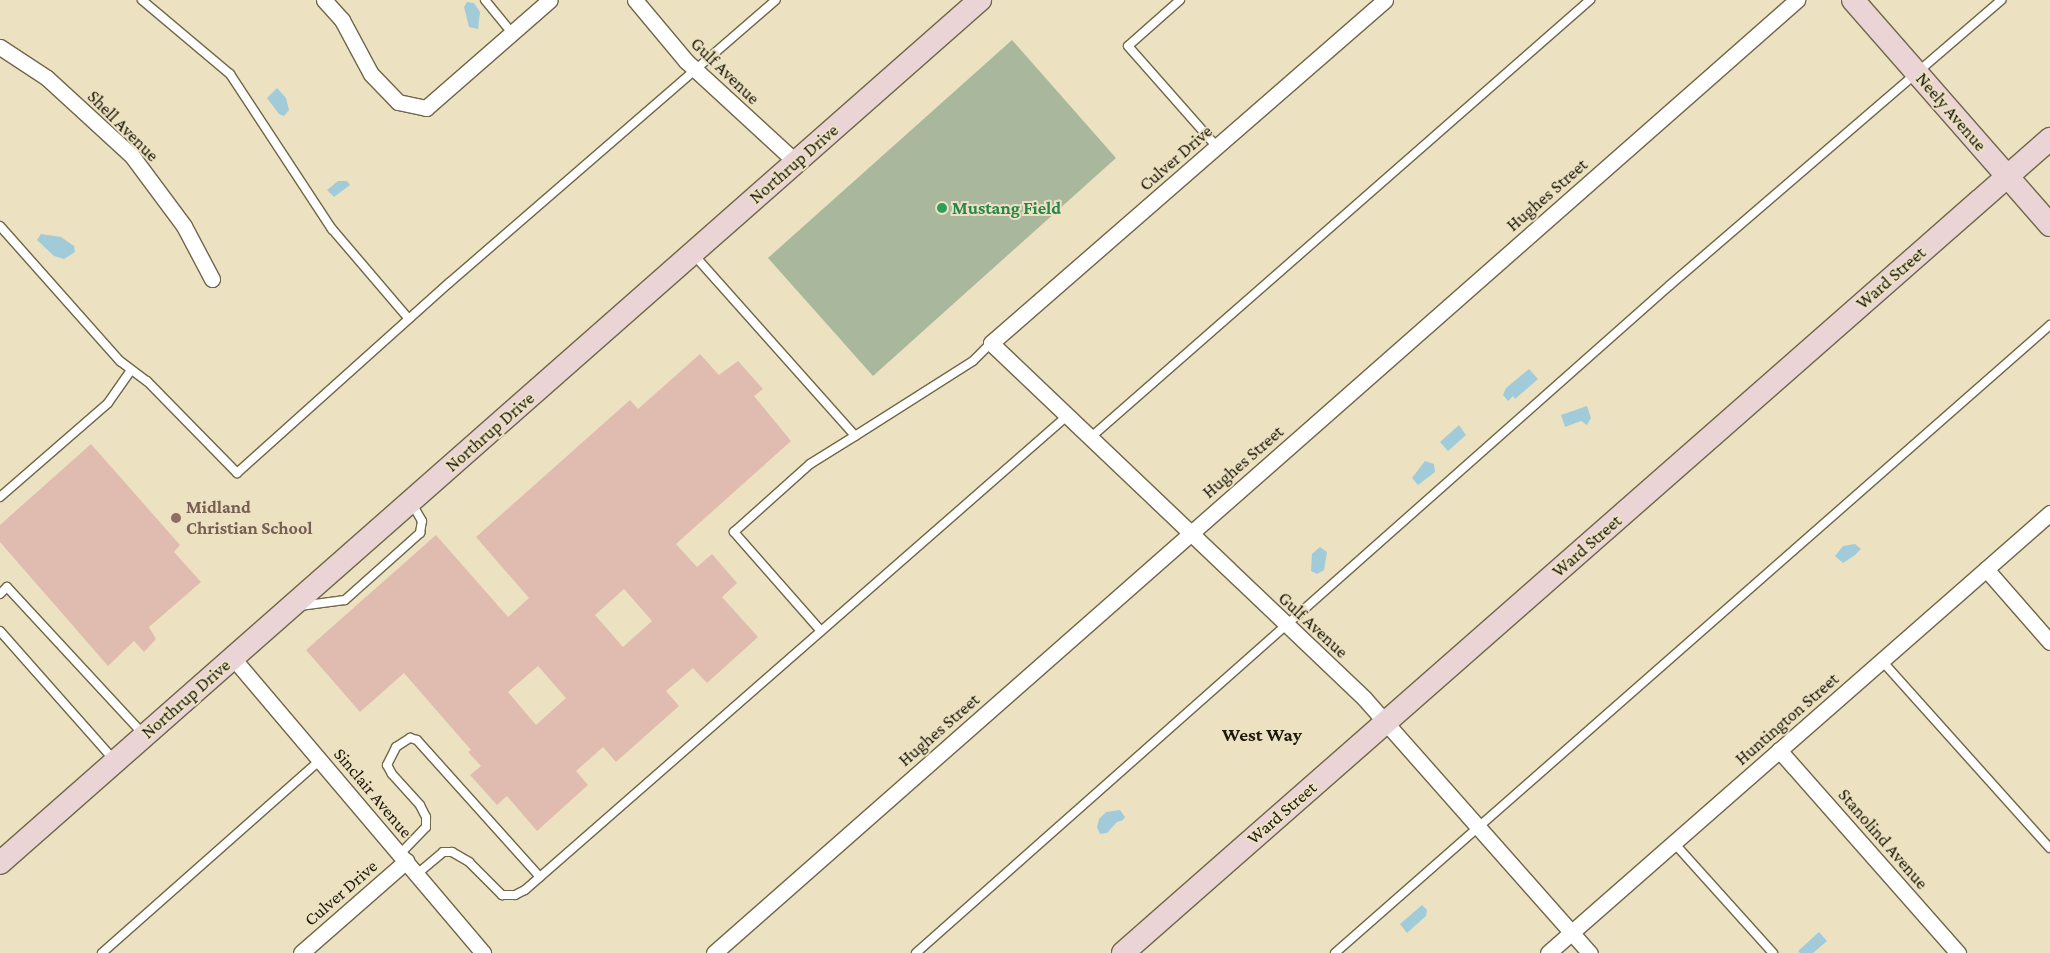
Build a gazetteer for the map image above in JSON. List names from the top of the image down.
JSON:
{
  "streets": {
    "street": [
      "Gulf Avenue",
      "Neely Avenue",
      "Shell Avenue",
      "Culver Drive",
      "Northrup Drive",
      "Hughes Street",
      "Ward Street",
      "Huntington Street",
      "Sinclair Avenue",
      "Stanolind Avenue"
    ]
  },
  "crossings": [
    ["Gulf Avenue", "Culver Drive"],
    ["Gulf Avenue", "Northrup Drive"],
    ["Gulf Avenue", "Hughes Street"],
    ["Gulf Avenue", "Ward Street"],
    ["Gulf Avenue", "Huntington Street"],
    ["Neely Avenue", "Ward Street"],
    ["Culver Drive", "Sinclair Avenue"],
    ["Northrup Drive", "Sinclair Avenue"],
    ["Huntington Street", "Stanolind Avenue"]
  ],
  "districts": ["West Way"],
  "places": ["Mustang Field", "Midland Christian School"]
}
